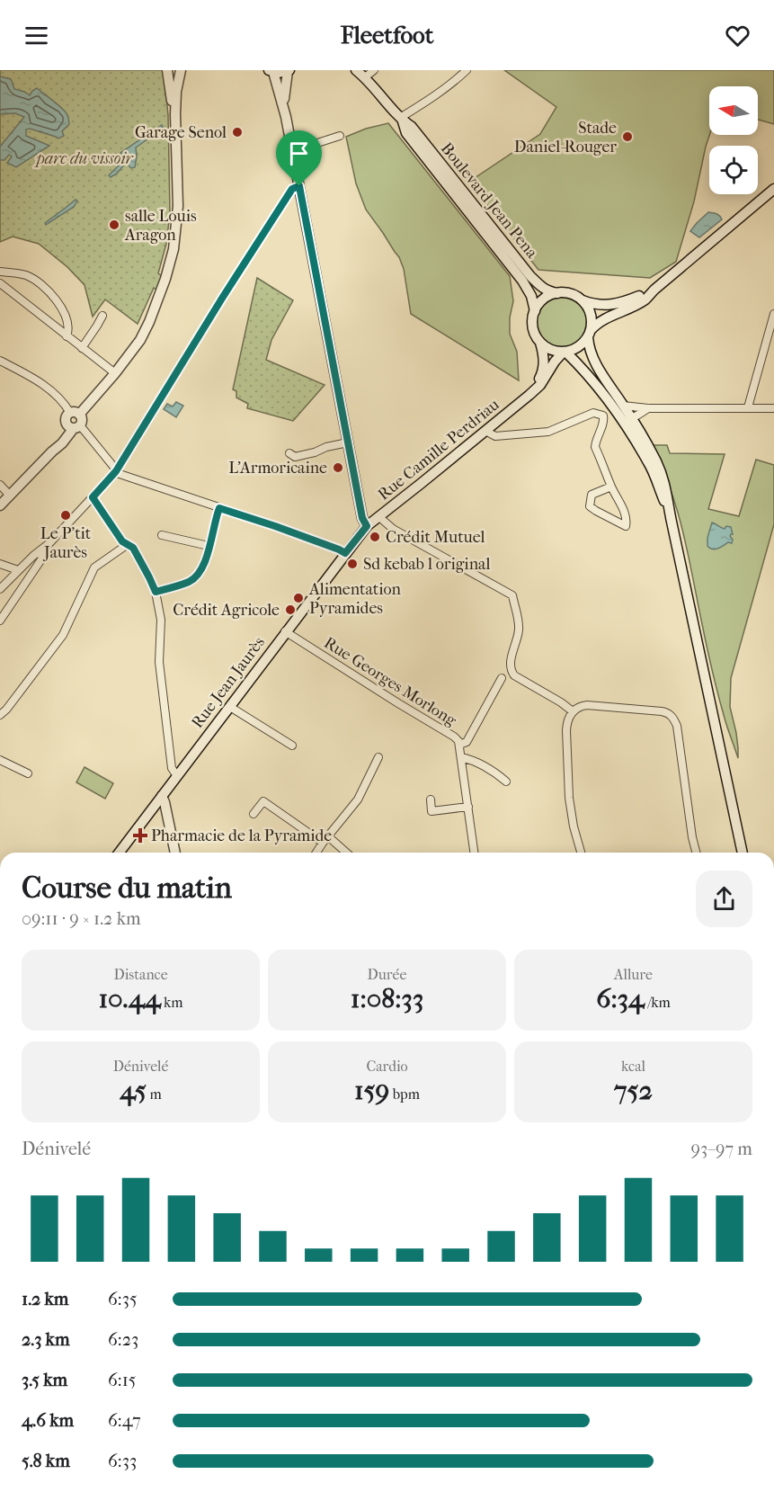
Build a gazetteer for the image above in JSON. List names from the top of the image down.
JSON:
{
  "streets": {
    "main road": ["Boulevard Jean Pena", "Rue Camille Perdriau", "Rue Jean Jaurès"],
    "street": ["Rue Georges Morlong"]
  },
  "crossings": [
    ["Boulevard Jean Pena", "Rue Camille Perdriau"],
    ["Rue Camille Perdriau", "Rue Jean Jaurès"],
    ["Rue Georges Morlong", "Rue Jean Jaurès"]
  ],
  "parks": ["parc du vissoir"],
  "places": {
    "other": [
      "Garage Senol",
      "Stade Daniel-Rouger",
      "salle Louis Aragon",
      "L'Armoricaine",
      "Le P’tit Jaurès",
      "Crédit Mutuel",
      "Sd kebab l original",
      "Alimentation Pyramides",
      "Crédit Agricole"
    ],
    "health": ["Pharmacie de la Pyramide"]
  },
  "north": "left",
  "page": {
    "header": "Fleetfoot",
    "heading": ["Course du matin", "09:11 · 9 × 1.2 km"],
    "stats": [
      ["Distance", "10.44 km"],
      ["Durée", "1:08:33"],
      ["Allure", "6:34 /km"],
      ["Dénivelé", "45 m"],
      ["Cardio", "159 bpm"],
      ["kcal", "752"]
    ],
    "chart": ["Dénivelé", "93–97 m"],
    "list": [
      {
        "name": "1.2 km",
        "note": "6:35"
      },
      {
        "name": "2.3 km",
        "note": "6:23"
      },
      {
        "name": "3.5 km",
        "note": "6:15"
      },
      {
        "name": "4.6 km",
        "note": "6:47"
      },
      {
        "name": "5.8 km",
        "note": "6:33"
      }
    ]
  }
}
